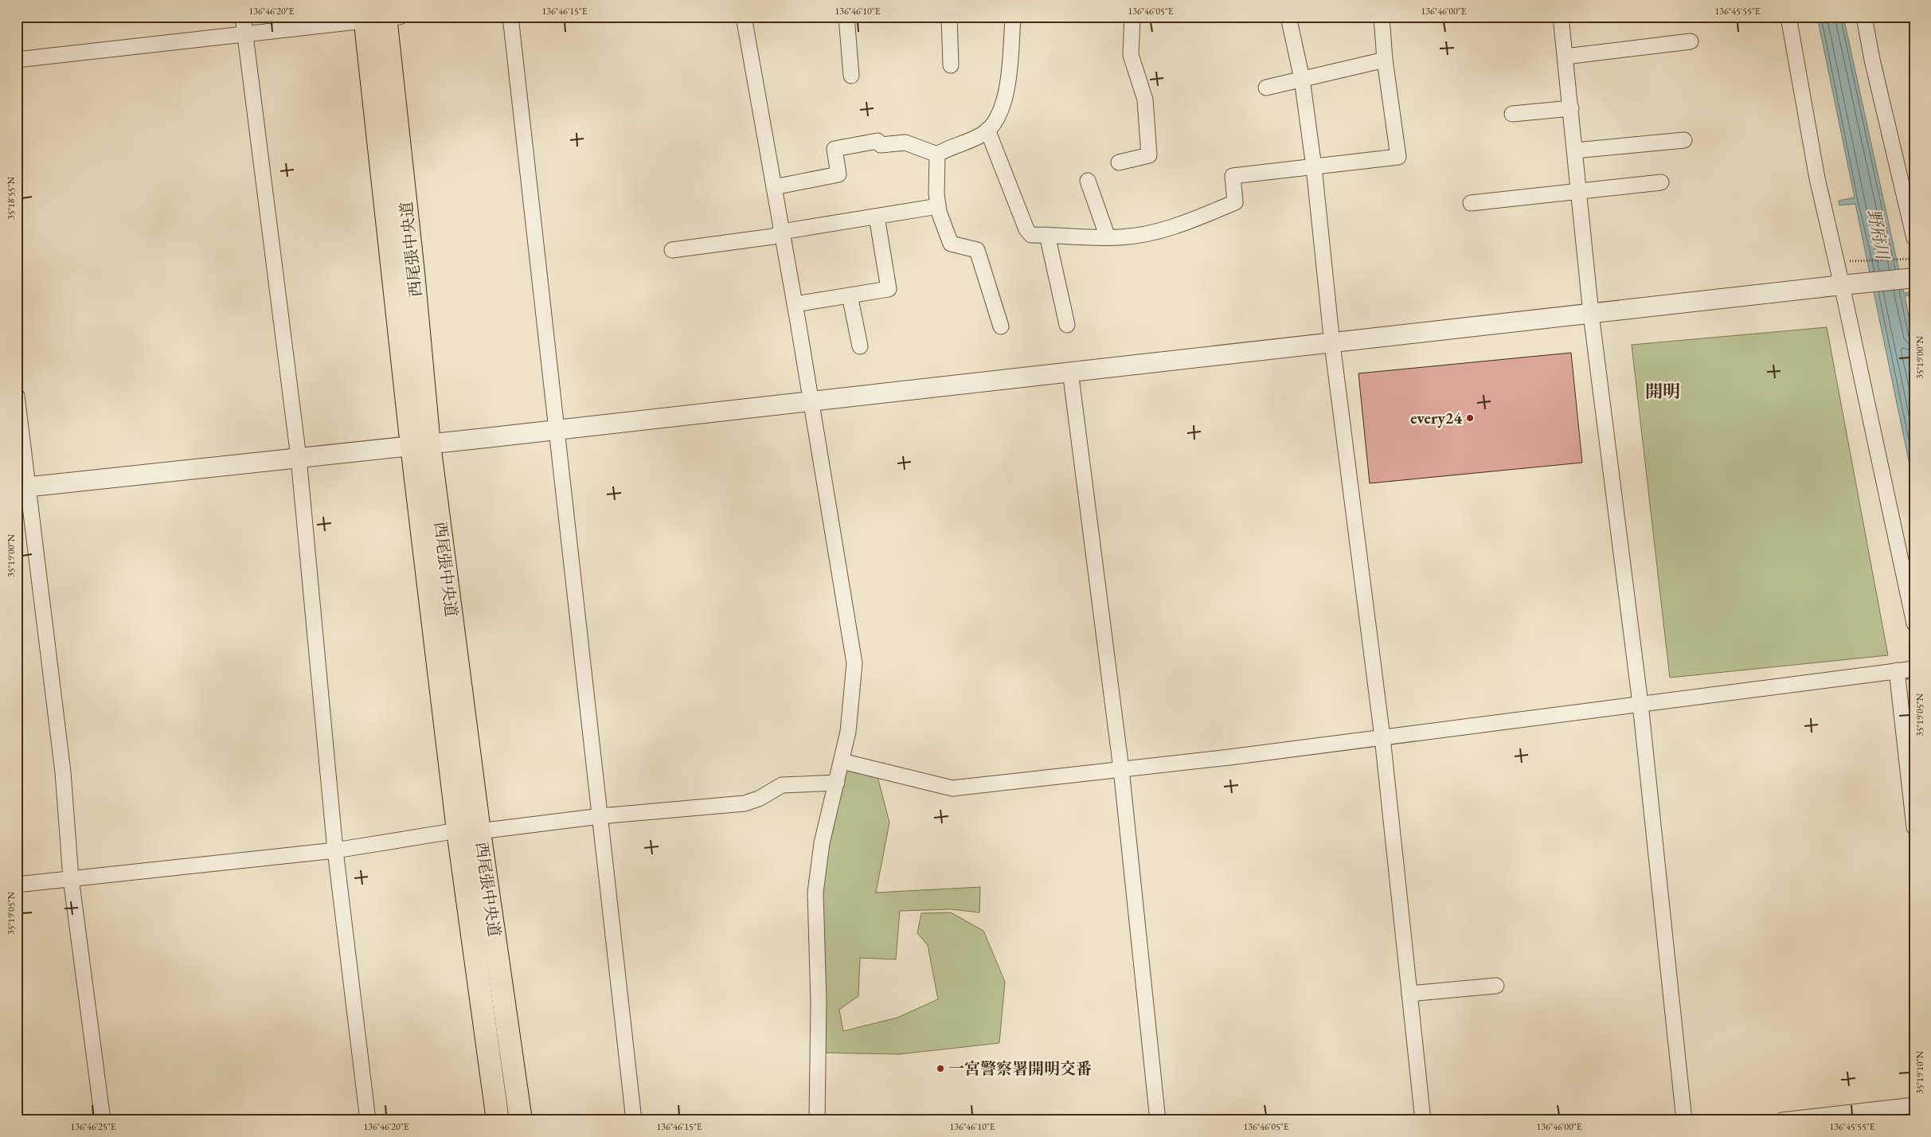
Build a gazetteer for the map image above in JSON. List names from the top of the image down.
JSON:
{
  "streets": {
    "main road": ["西尾張中央道"]
  },
  "districts": ["開明"],
  "water": ["野府川"],
  "places": ["every24", "一宮警察署開明交番"],
  "coordinates": [
    "136°46'20\"E",
    "136°46'15\"E",
    "136°46'10\"E",
    "136°46'05\"E",
    "136°46'00\"E",
    "136°45'55\"E",
    "35°18'55\"N",
    "35°19'00\"N",
    "35°19'05\"N",
    "35°19'10\"N",
    "136°46'25\"E"
  ]
}
